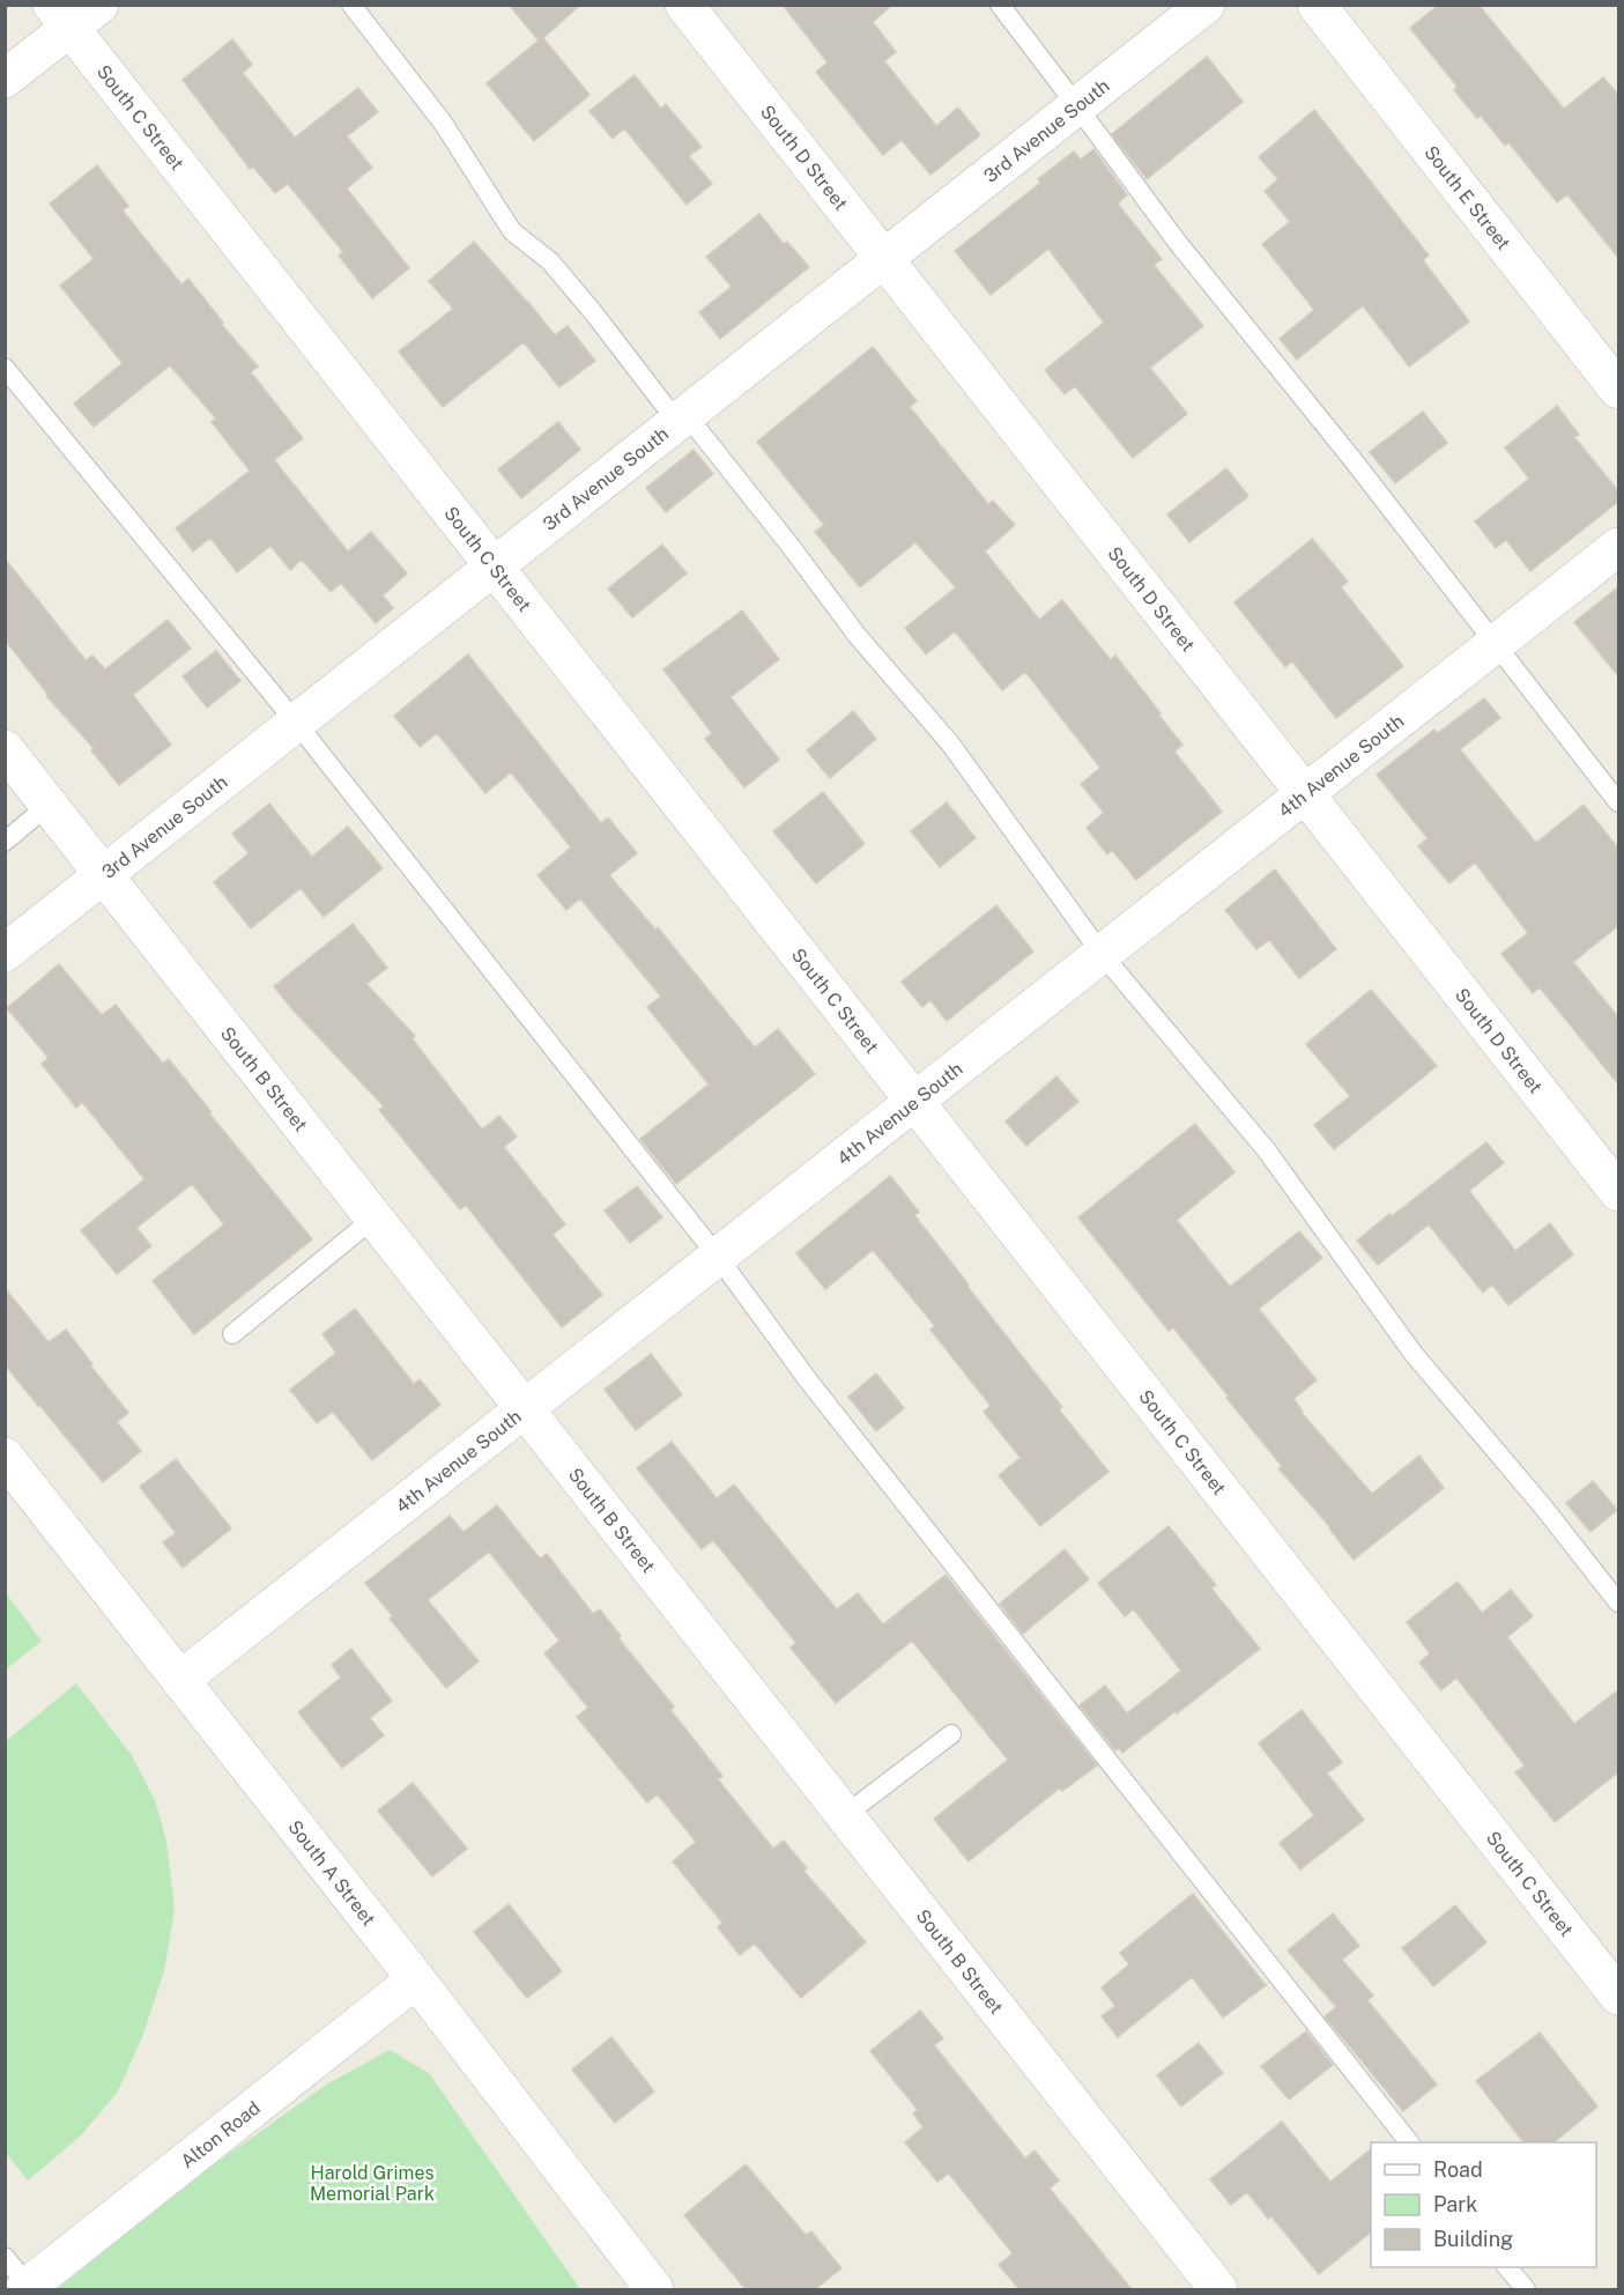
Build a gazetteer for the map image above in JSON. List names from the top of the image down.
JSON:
{
  "streets": {
    "street": [
      "South C Street",
      "3rd Avenue South",
      "South D Street",
      "South E Street",
      "4th Avenue South",
      "South B Street",
      "South A Street",
      "Alton Road"
    ]
  },
  "crossings": [
    ["South C Street", "3rd Avenue South"],
    ["South C Street", "4th Avenue South"],
    ["3rd Avenue South", "South D Street"],
    ["3rd Avenue South", "South B Street"],
    ["South D Street", "4th Avenue South"],
    ["4th Avenue South", "South B Street"],
    ["4th Avenue South", "South A Street"],
    ["South A Street", "Alton Road"]
  ],
  "parks": ["Harold Grimes Memorial Park"],
  "legend": ["Road", "Park", "Building"]
}
